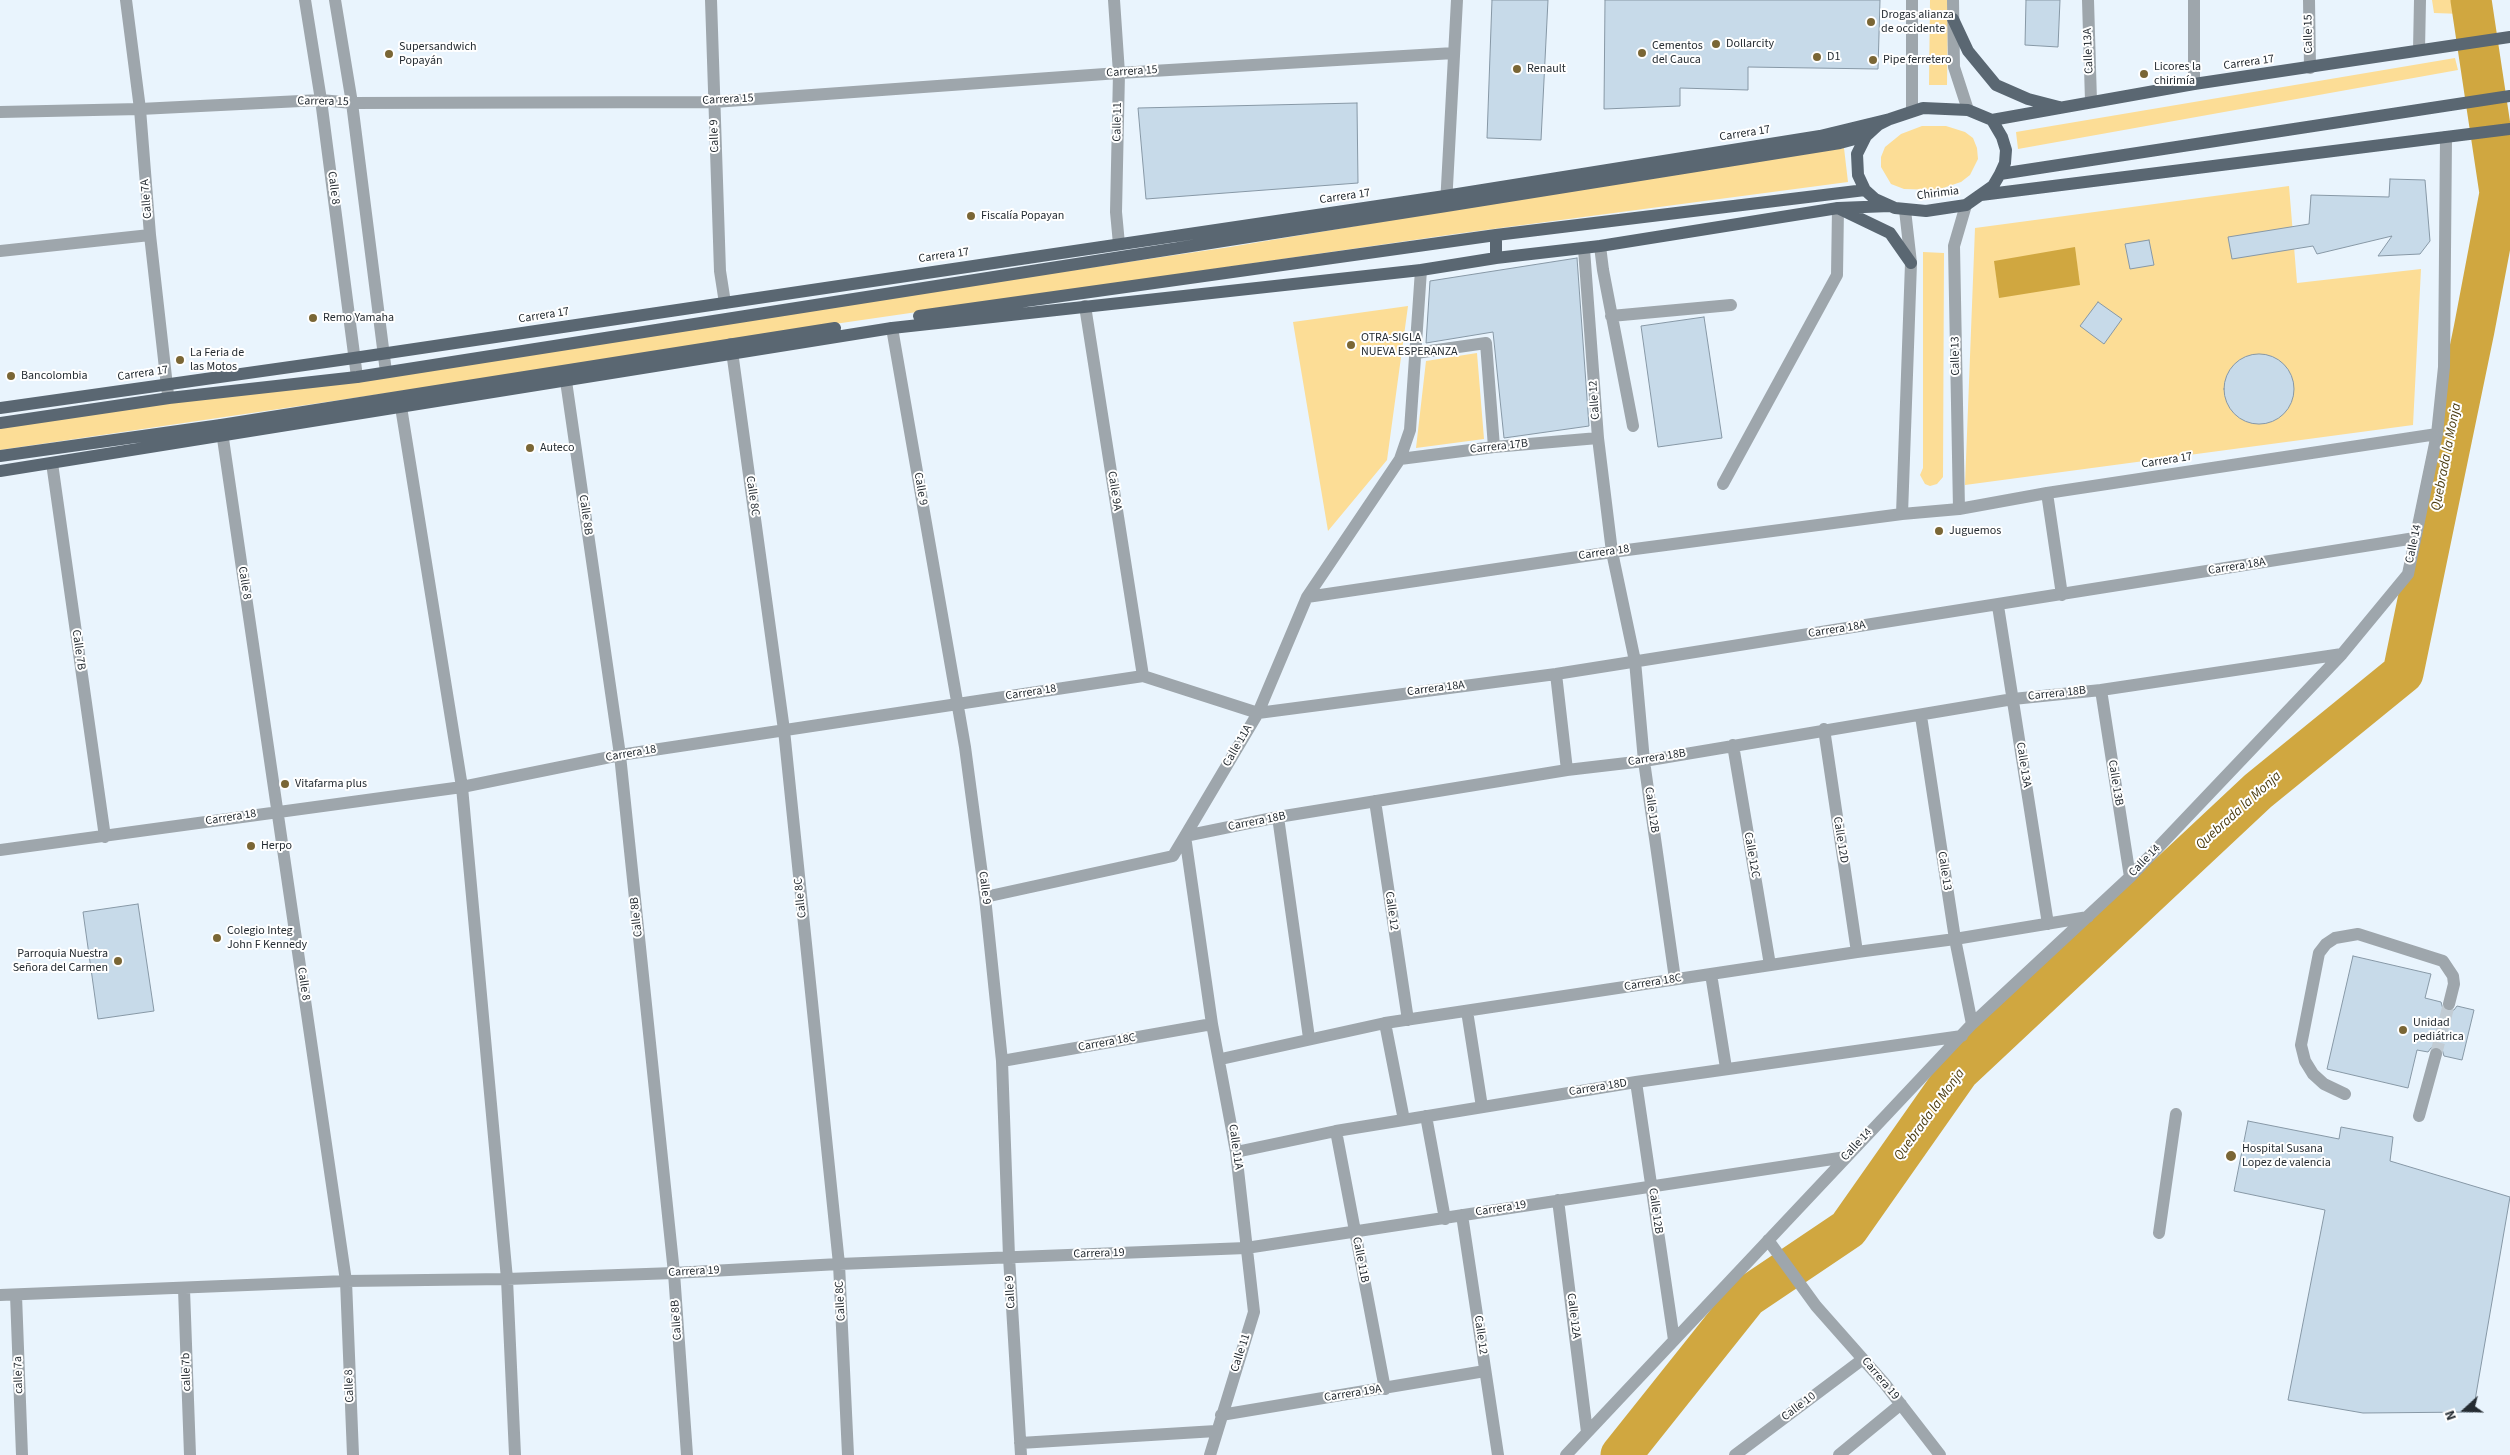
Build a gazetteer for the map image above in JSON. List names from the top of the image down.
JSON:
{
  "streets": {
    "main road": ["Carrera 17", "Chirimia"],
    "street": [
      "Calle 15",
      "Calle 13A",
      "Carrera 15",
      "Calle 11",
      "Calle 9",
      "Calle 8",
      "Calle 7A",
      "Calle 13",
      "Calle 12",
      "Carrera 17B",
      "Calle 9A",
      "Calle 8C",
      "Calle 8B",
      "Calle 14",
      "Carrera 18",
      "Carrera 18A",
      "Calle 7B",
      "Carrera 18B",
      "Calle 11A",
      "Calle 13B",
      "Calle 12B",
      "Calle 12D",
      "Calle 12C",
      "Carrera 18C",
      "Carrera 18D",
      "Carrera 19",
      "Calle 11B",
      "Calle 12A",
      "calle 7b",
      "calle 7a",
      "Carrera 19A",
      "Calle 10"
    ]
  },
  "crossings": [
    ["Calle 15", "Carrera 17"],
    ["Calle 13A", "Carrera 17"],
    ["Calle 13A", "Carrera 18A"],
    ["Calle 13A", "Carrera 18B"],
    ["Calle 13A", "Carrera 18C"],
    ["Carrera 17", "Calle 11"],
    ["Carrera 17", "Calle 9"],
    ["Carrera 17", "Calle 8"],
    ["Carrera 17", "Chirimia"],
    ["Carrera 17", "Calle 7A"],
    ["Carrera 17", "Calle 13"],
    ["Carrera 17", "Calle 14"],
    ["Carrera 17", "Carrera 18"],
    ["Carrera 15", "Calle 11"],
    ["Carrera 15", "Calle 9"],
    ["Carrera 15", "Calle 8"],
    ["Carrera 15", "Calle 7A"],
    ["Calle 11", "Calle 11A"],
    ["Calle 11", "Carrera 19"],
    ["Calle 11", "Carrera 19A"],
    ["Calle 9", "Carrera 18"],
    ["Calle 9", "Carrera 18C"],
    ["Calle 9", "Carrera 19"],
    ["Calle 8", "Carrera 18"],
    ["Calle 8", "Carrera 19"],
    ["Chirimia", "Calle 13"],
    ["Calle 13", "Calle 14"],
    ["Calle 13", "Carrera 18B"],
    ["Calle 13", "Carrera 18C"],
    ["Calle 12", "Carrera 17B"],
    ["Calle 12", "Carrera 18"],
    ["Calle 12", "Carrera 18B"],
    ["Calle 12", "Calle 12B"],
    ["Calle 12", "Carrera 18C"],
    ["Calle 12", "Carrera 19"],
    ["Calle 12", "Carrera 19A"],
    ["Carrera 17B", "Calle 11A"],
    ["Calle 9A", "Carrera 18"],
    ["Calle 8C", "Carrera 18"],
    ["Calle 8C", "Carrera 19"],
    ["Calle 8B", "Carrera 18"],
    ["Calle 8B", "Carrera 19"],
    ["Calle 14", "Carrera 18A"],
    ["Calle 14", "Carrera 18B"],
    ["Calle 14", "Calle 13B"],
    ["Calle 14", "Calle 12B"],
    ["Calle 14", "Carrera 18C"],
    ["Calle 14", "Carrera 18D"],
    ["Calle 14", "Carrera 19"],
    ["Calle 14", "Calle 12A"],
    ["Carrera 18", "Carrera 18A"],
    ["Carrera 18", "Calle 7B"],
    ["Carrera 18", "Calle 11A"],
    ["Carrera 18", "Calle 12B"],
    ["Carrera 18A", "Calle 11A"],
    ["Carrera 18A", "Calle 12B"],
    ["Carrera 18B", "Calle 11A"],
    ["Carrera 18B", "Calle 13B"],
    ["Carrera 18B", "Calle 12B"],
    ["Carrera 18B", "Calle 12D"],
    ["Carrera 18B", "Calle 12C"],
    ["Calle 11A", "Carrera 18C"],
    ["Calle 11A", "Carrera 18D"],
    ["Calle 11A", "Carrera 19"],
    ["Calle 12B", "Carrera 18C"],
    ["Calle 12B", "Carrera 18D"],
    ["Calle 12B", "Carrera 19"],
    ["Calle 12D", "Carrera 18C"],
    ["Calle 12C", "Carrera 18C"],
    ["Carrera 18D", "Calle 11B"],
    ["Carrera 19", "Calle 11B"],
    ["Carrera 19", "Calle 12A"],
    ["Carrera 19", "calle 7b"],
    ["Carrera 19", "calle 7a"],
    ["Carrera 19", "Calle 10"],
    ["Calle 11B", "Carrera 19A"]
  ],
  "water": ["Quebrada la Monja"],
  "places": [
    "Drogas alianza de occidente",
    "Dollarcity",
    "Cementos del Cauca",
    "Supersandwich Popayán",
    "D1",
    "Pipe ferretero",
    "Renault",
    "Licores la chirimía",
    "Fiscalía Popayan",
    "Remo Yamaha",
    "OTRA-SIGLA NUEVA ESPERANZA",
    "La Feria de las Motos",
    "Bancolombia",
    "Auteco",
    "Juguemos",
    "Vitafarma plus",
    "Herpo",
    "Colegio Integ John F Kennedy",
    "Parroquia Nuestra Señora del Carmen",
    "Unidad pediátrica",
    "Hospital Susana Lopez de valencia"
  ],
  "north": "left"
}
